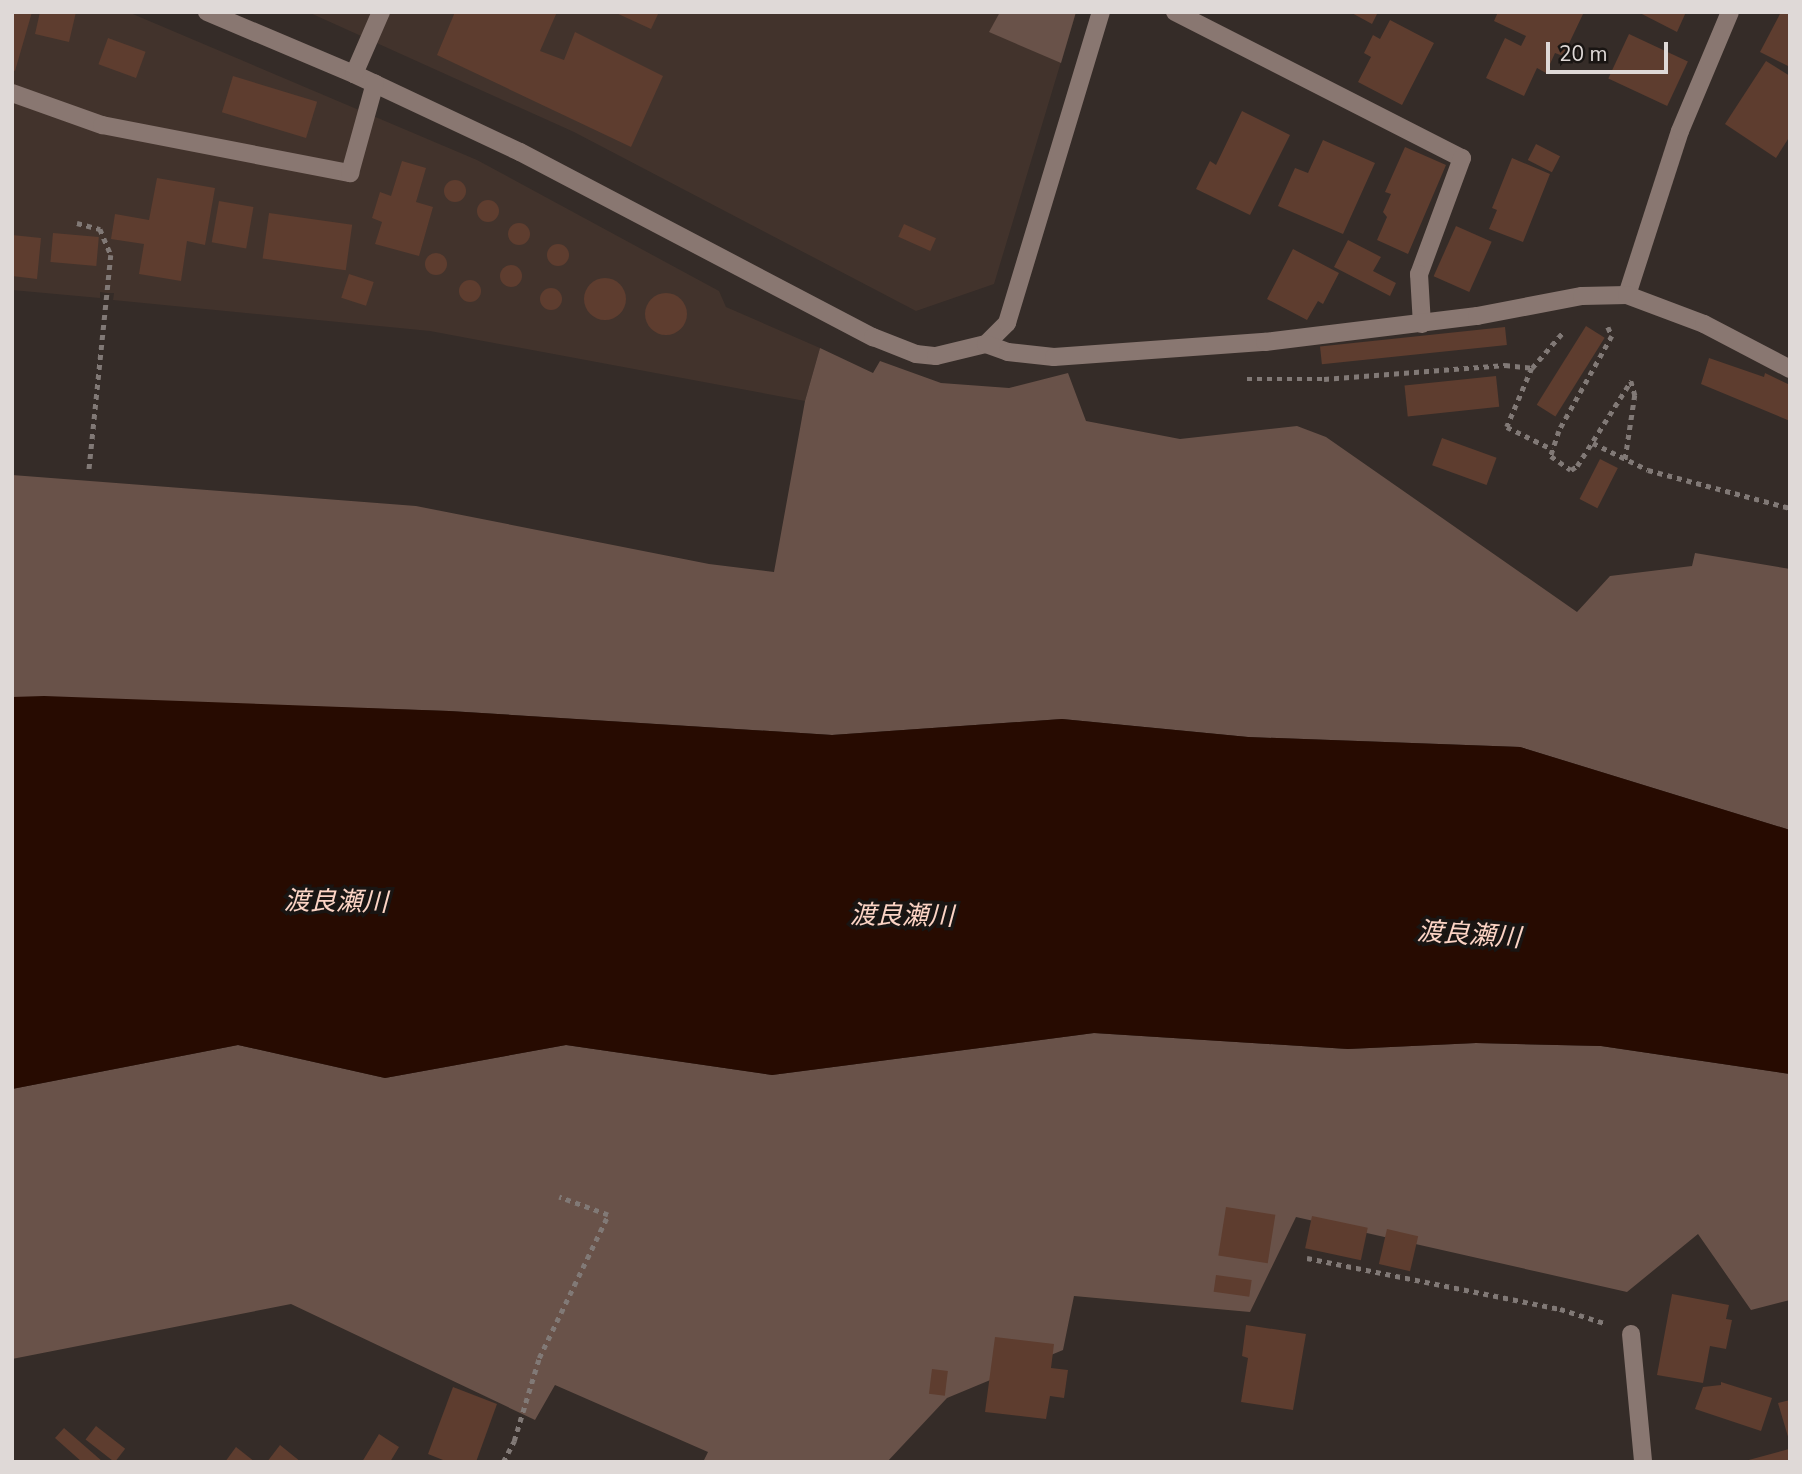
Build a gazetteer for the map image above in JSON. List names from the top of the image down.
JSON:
{
  "water": ["渡良瀬川"],
  "scale_bar": "20 m"
}
